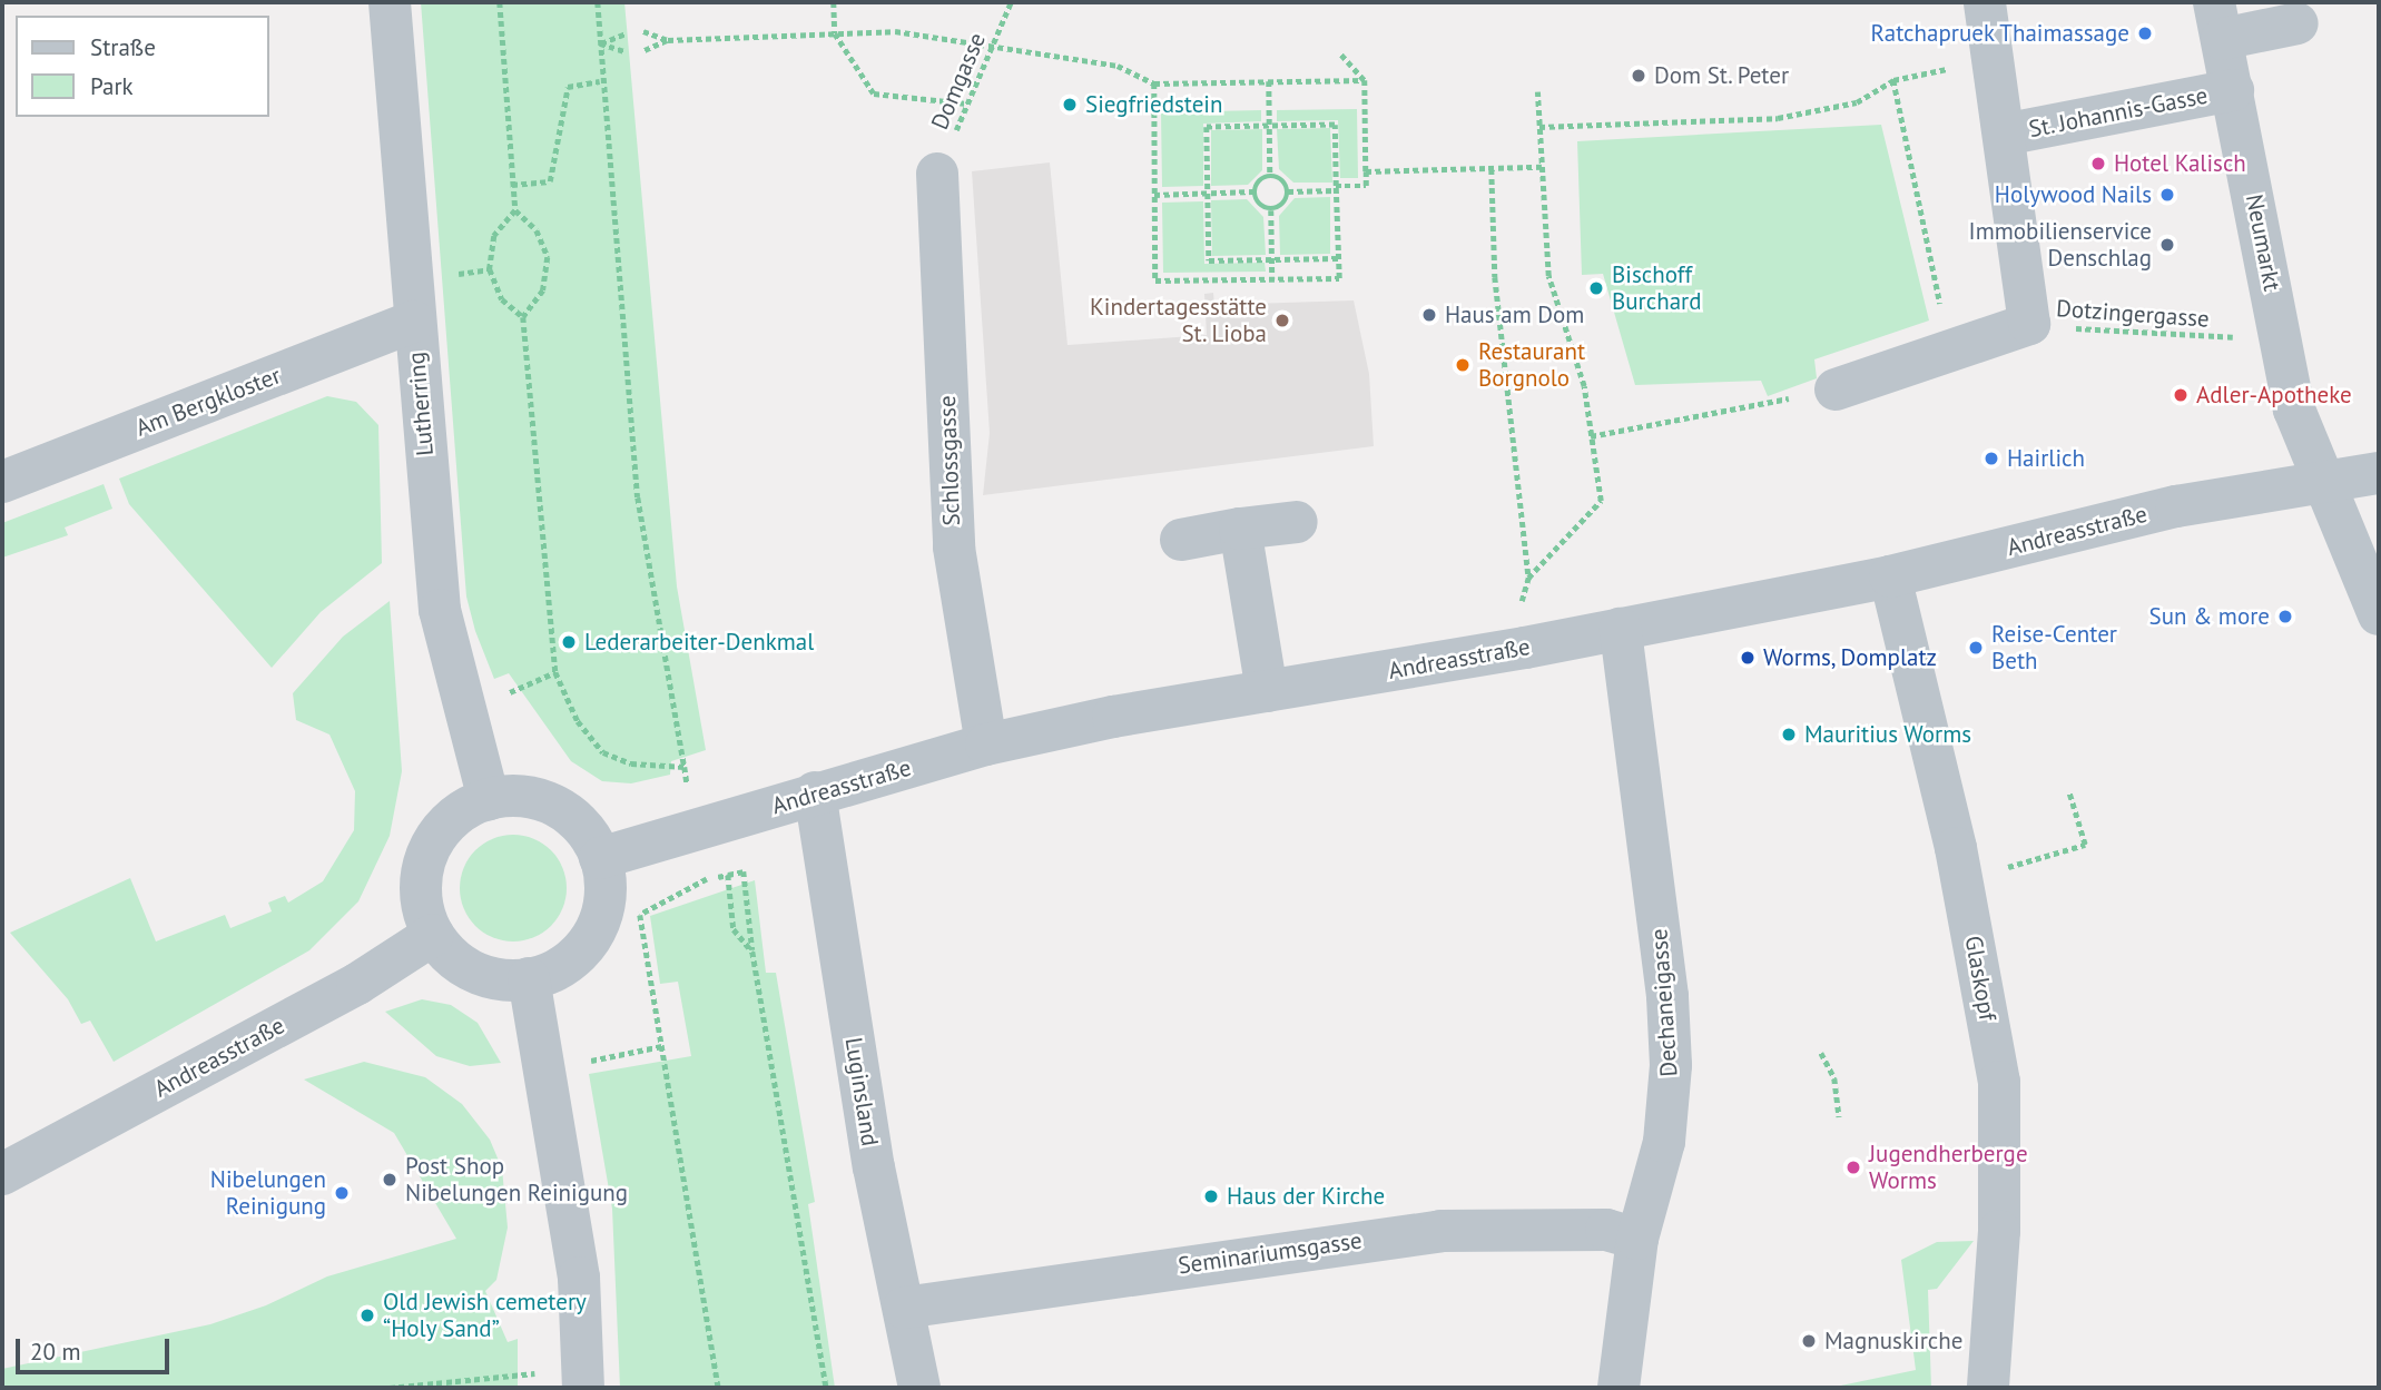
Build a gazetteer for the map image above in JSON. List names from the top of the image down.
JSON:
{
  "streets": {
    "street": [
      "St. Johannis-Gasse",
      "Neumarkt",
      "Am Bergkloster",
      "Lutherring",
      "Schlossgasse",
      "Andreasstraße",
      "Glaskopf",
      "Dechaneigasse",
      "Luginsland",
      "Seminariumsgasse"
    ],
    "path": ["Domgasse", "Dotzingergasse"]
  },
  "crossings": [
    ["Domgasse", "Schlossgasse"],
    ["St. Johannis-Gasse", "Neumarkt"],
    ["Neumarkt", "Dotzingergasse"],
    ["Neumarkt", "Andreasstraße"],
    ["Am Bergkloster", "Lutherring"],
    ["Lutherring", "Andreasstraße"],
    ["Schlossgasse", "Andreasstraße"],
    ["Andreasstraße", "Glaskopf"],
    ["Andreasstraße", "Dechaneigasse"],
    ["Andreasstraße", "Luginsland"],
    ["Dechaneigasse", "Seminariumsgasse"],
    ["Luginsland", "Seminariumsgasse"]
  ],
  "places": [
    "Ratchapruek Thaimassage",
    "Dom St. Peter",
    "Siegfriedstein",
    "Hotel Kalisch",
    "Holywood Nails",
    "Immobilienservice Denschlag",
    "Bischoff Burchard",
    "Haus am Dom",
    "Kindertagesstätte St. Lioba",
    "Restaurant Borgnolo",
    "Adler-Apotheke",
    "Hairlich",
    "Sun & more",
    "Lederarbeiter-Denkmal",
    "Reise-Center Beth",
    "Worms, Domplatz",
    "Mauritius Worms",
    "Jugendherberge Worms",
    "Post Shop Nibelungen Reinigung",
    "Nibelungen Reinigung",
    "Haus der Kirche",
    "Old Jewish cemetery “Holy Sand”",
    "Magnuskirche"
  ],
  "legend": ["Straße", "Park"],
  "scale_bar": "20 m"
}
